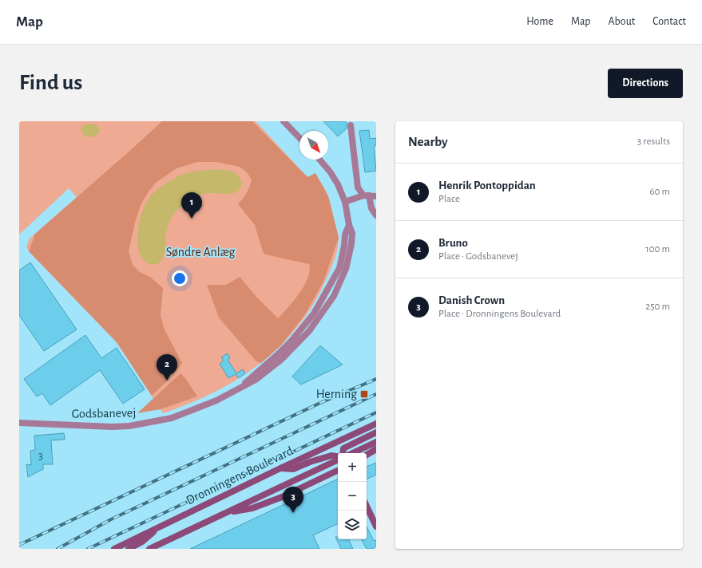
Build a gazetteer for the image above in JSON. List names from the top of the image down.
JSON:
{
  "streets": {
    "main road": ["Dronningens Boulevard"],
    "street": ["Godsbanevej"]
  },
  "parks": ["Søndre Anlæg"],
  "places": {
    "transit": ["Herning"]
  },
  "house_numbers": ["3"],
  "north": "bottom right",
  "page": {
    "header": "Map",
    "nav": [
      "Home",
      "Map",
      "About",
      "Contact"
    ],
    "buttons": "Directions",
    "title": "Find us",
    "heading": ["Nearby", "3 results"],
    "list": [
      {
        "mark": "1",
        "name": "Henrik Pontoppidan",
        "note": "Place",
        "value": "60 m"
      },
      {
        "mark": "2",
        "name": "Bruno",
        "note": "Place · Godsbanevej",
        "value": "100 m"
      },
      {
        "mark": "3",
        "name": "Danish Crown",
        "note": "Place · Dronningens Boulevard",
        "value": "250 m"
      }
    ],
    "pins": ["1", "2", "3"],
    "map_buttons": ["+", "−"]
  }
}
